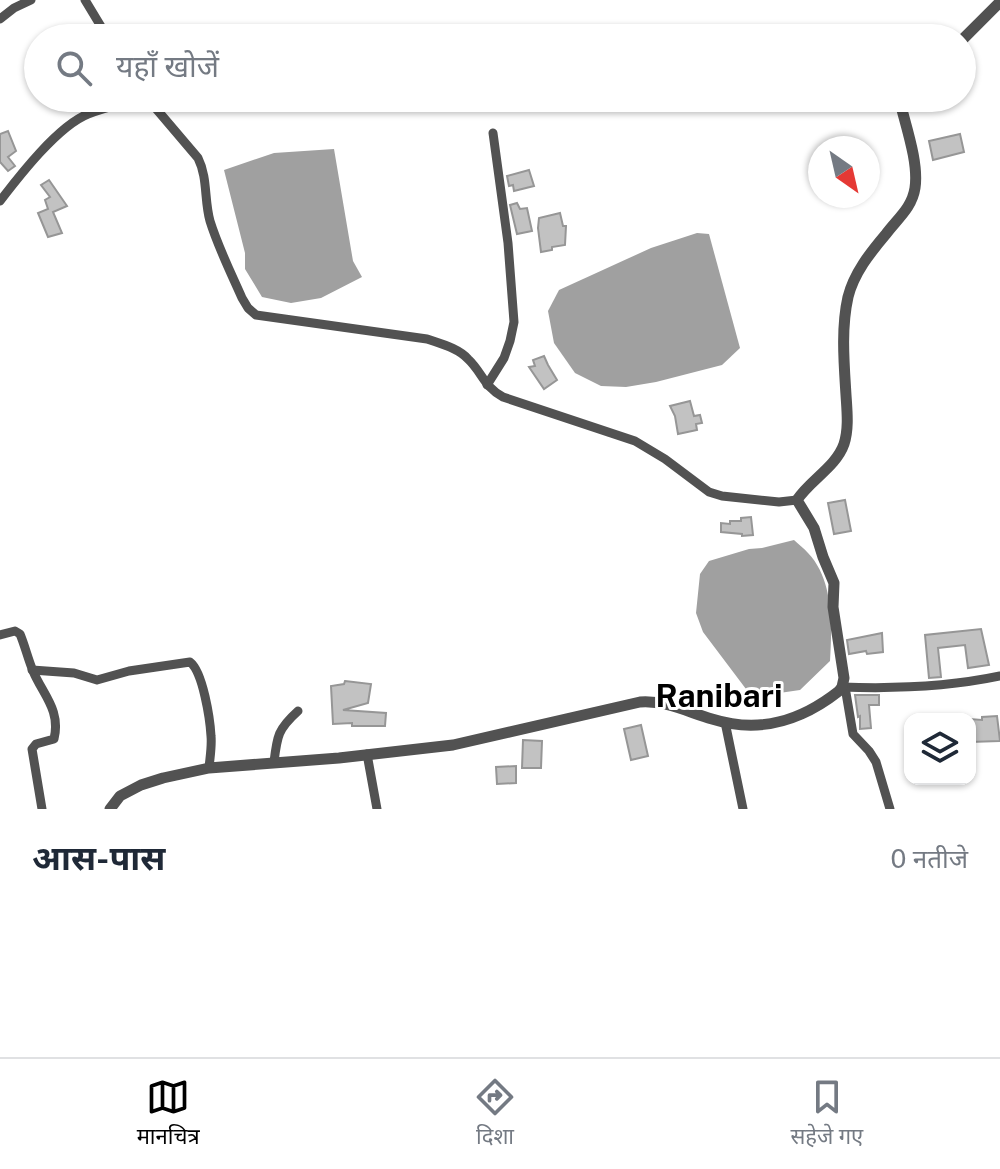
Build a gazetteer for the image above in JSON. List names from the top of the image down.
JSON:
{
  "districts": ["Ranibari"],
  "north": "bottom right",
  "page": {
    "search": "यहाँ खोजें",
    "heading": ["आस-पास", "0 नतीजे"],
    "nav": ["मानचित्र", "दिशा", "सहेजे गए"]
  }
}
